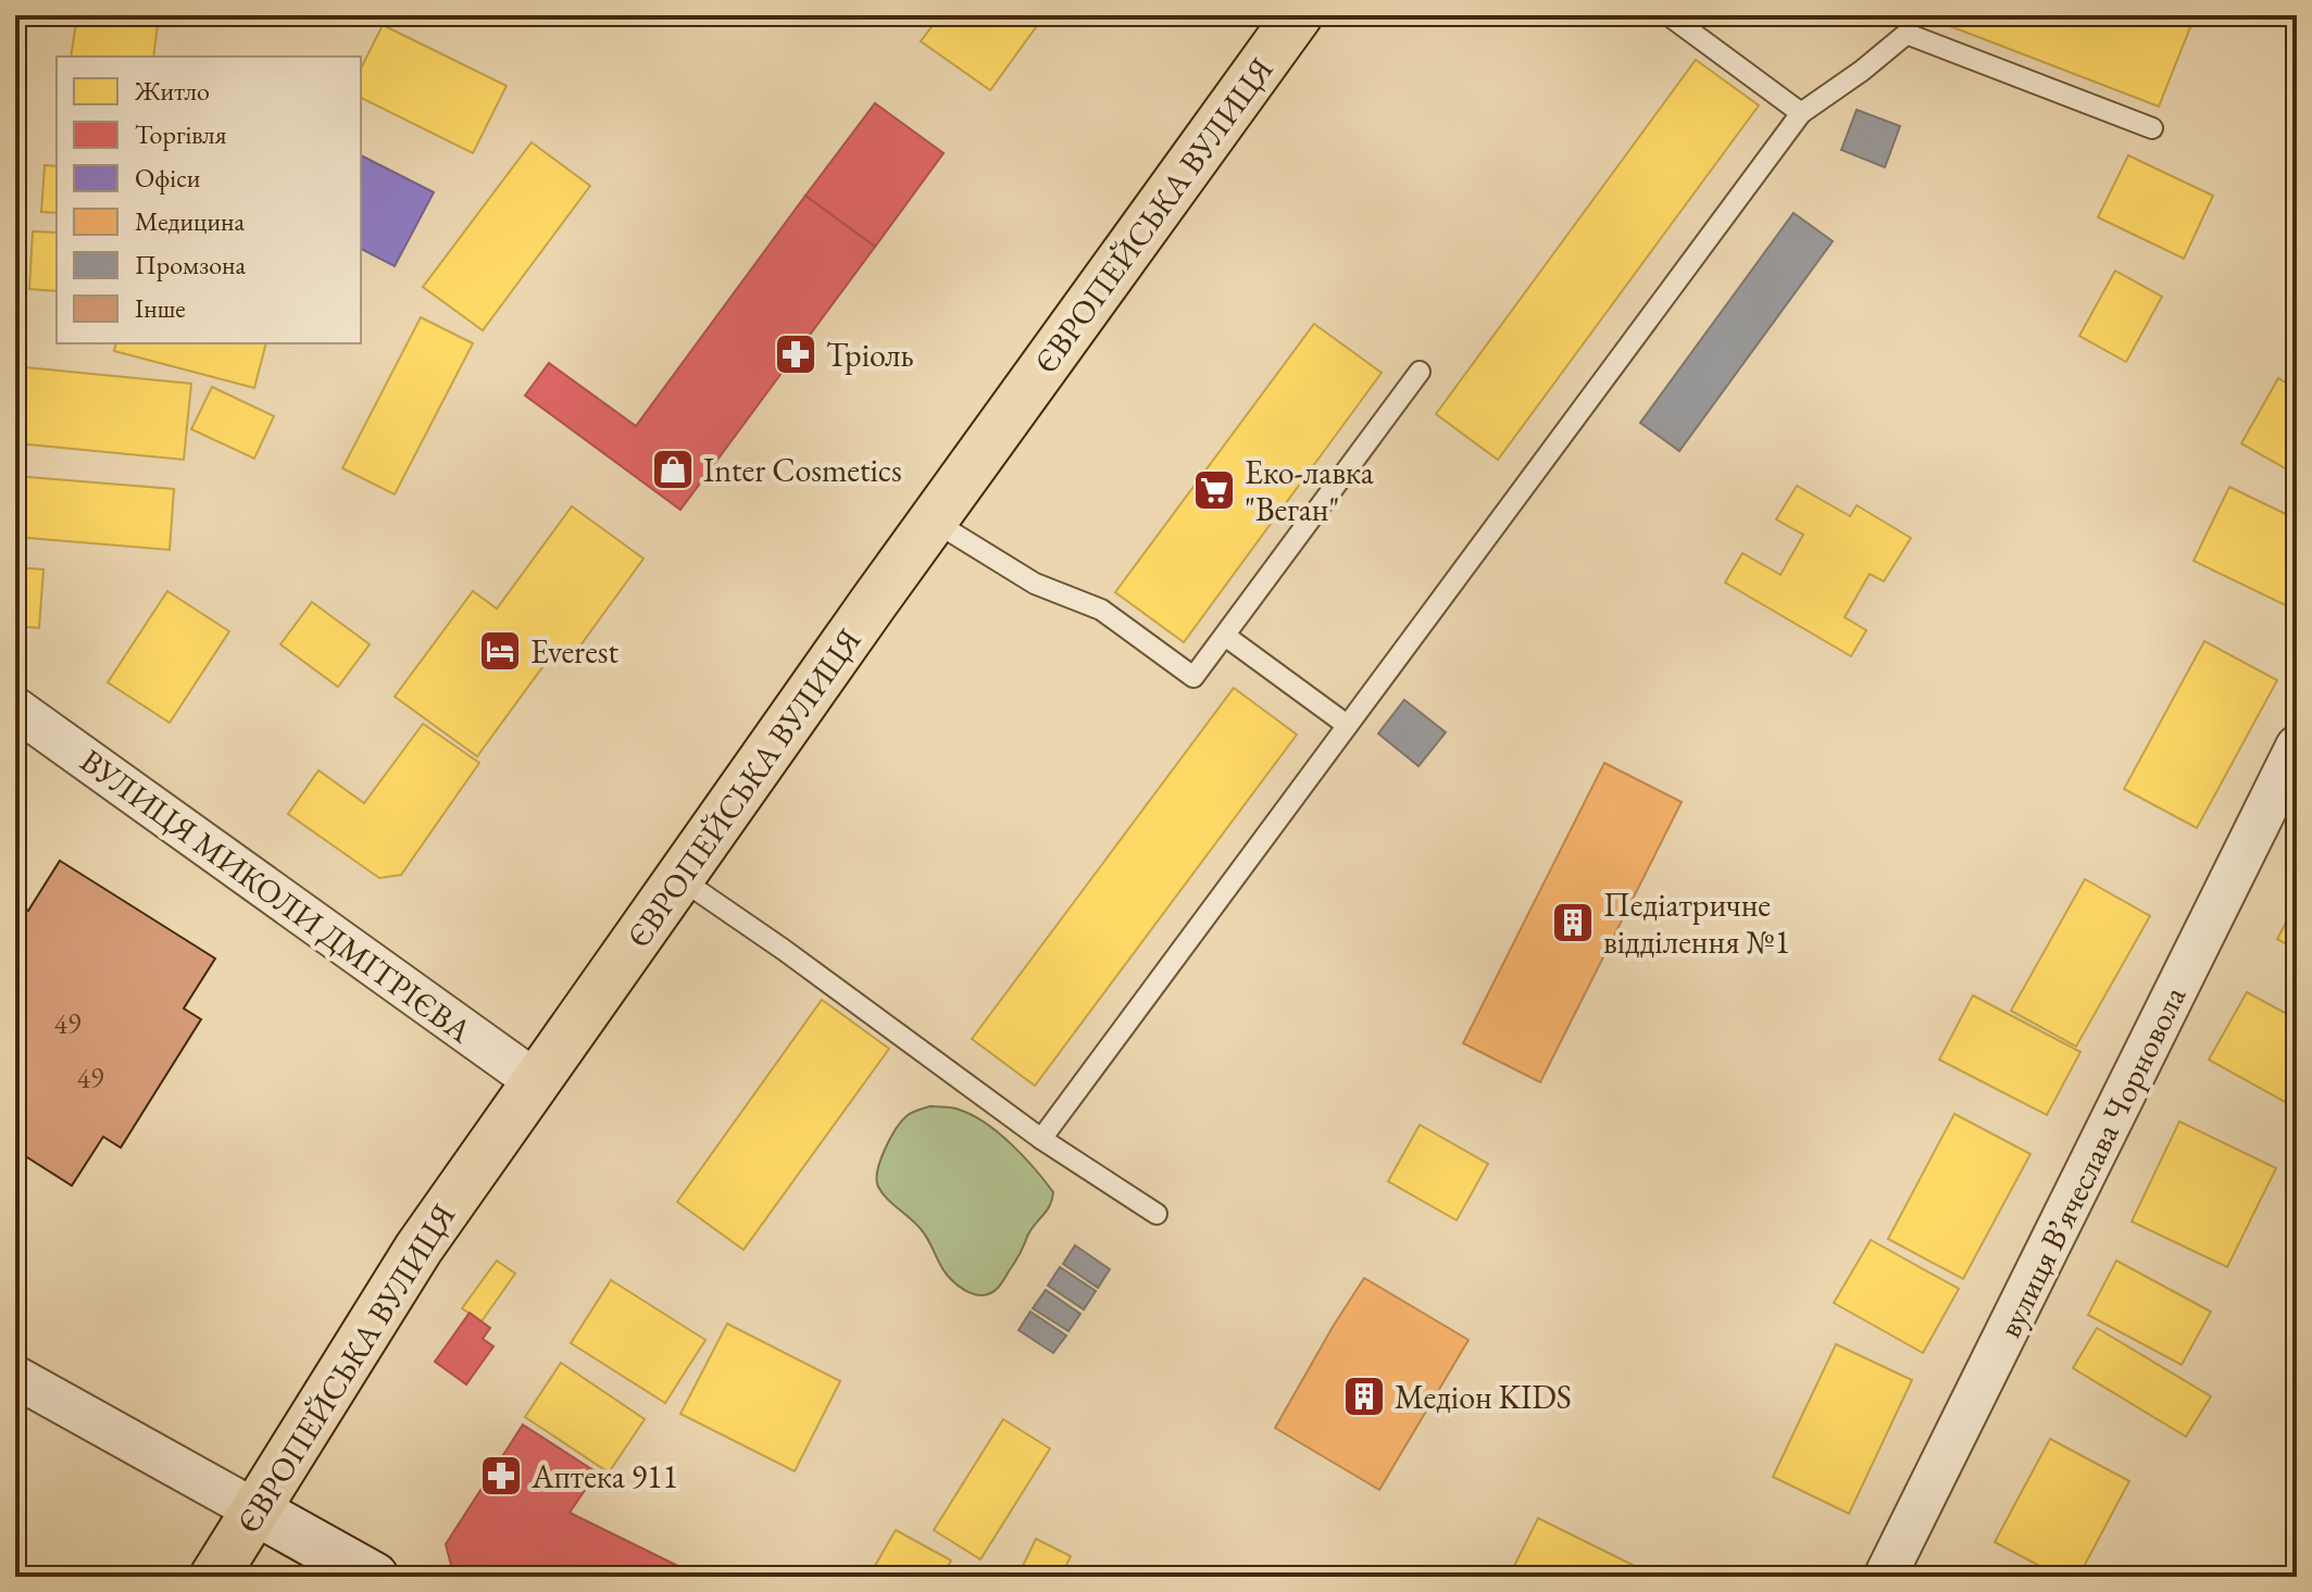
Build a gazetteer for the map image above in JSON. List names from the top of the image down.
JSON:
{
  "streets": {
    "main road": ["ЄВРОПЕЙСЬКА ВУЛИЦЯ"],
    "street": ["ВУЛИЦЯ МИКОЛИ ДМІТРІЄВА", "вулиця Вʼячеслава Чорновола"]
  },
  "crossings": [
    ["ЄВРОПЕЙСЬКА ВУЛИЦЯ", "ВУЛИЦЯ МИКОЛИ ДМІТРІЄВА"]
  ],
  "places": {
    "pharmacy": ["Тріоль", "Аптека 911"],
    "shop": ["Inter Cosmetics"],
    "supermarket": ["Еко-лавка \"Веган\""],
    "hotel": ["Everest"],
    "building": ["Педіатричне відділення №1", "Медіон KIDS"]
  },
  "house_numbers": ["49", "49"],
  "legend": [
    "Житло",
    "Торгівля",
    "Офіси",
    "Медицина",
    "Промзона",
    "Інше"
  ]
}
